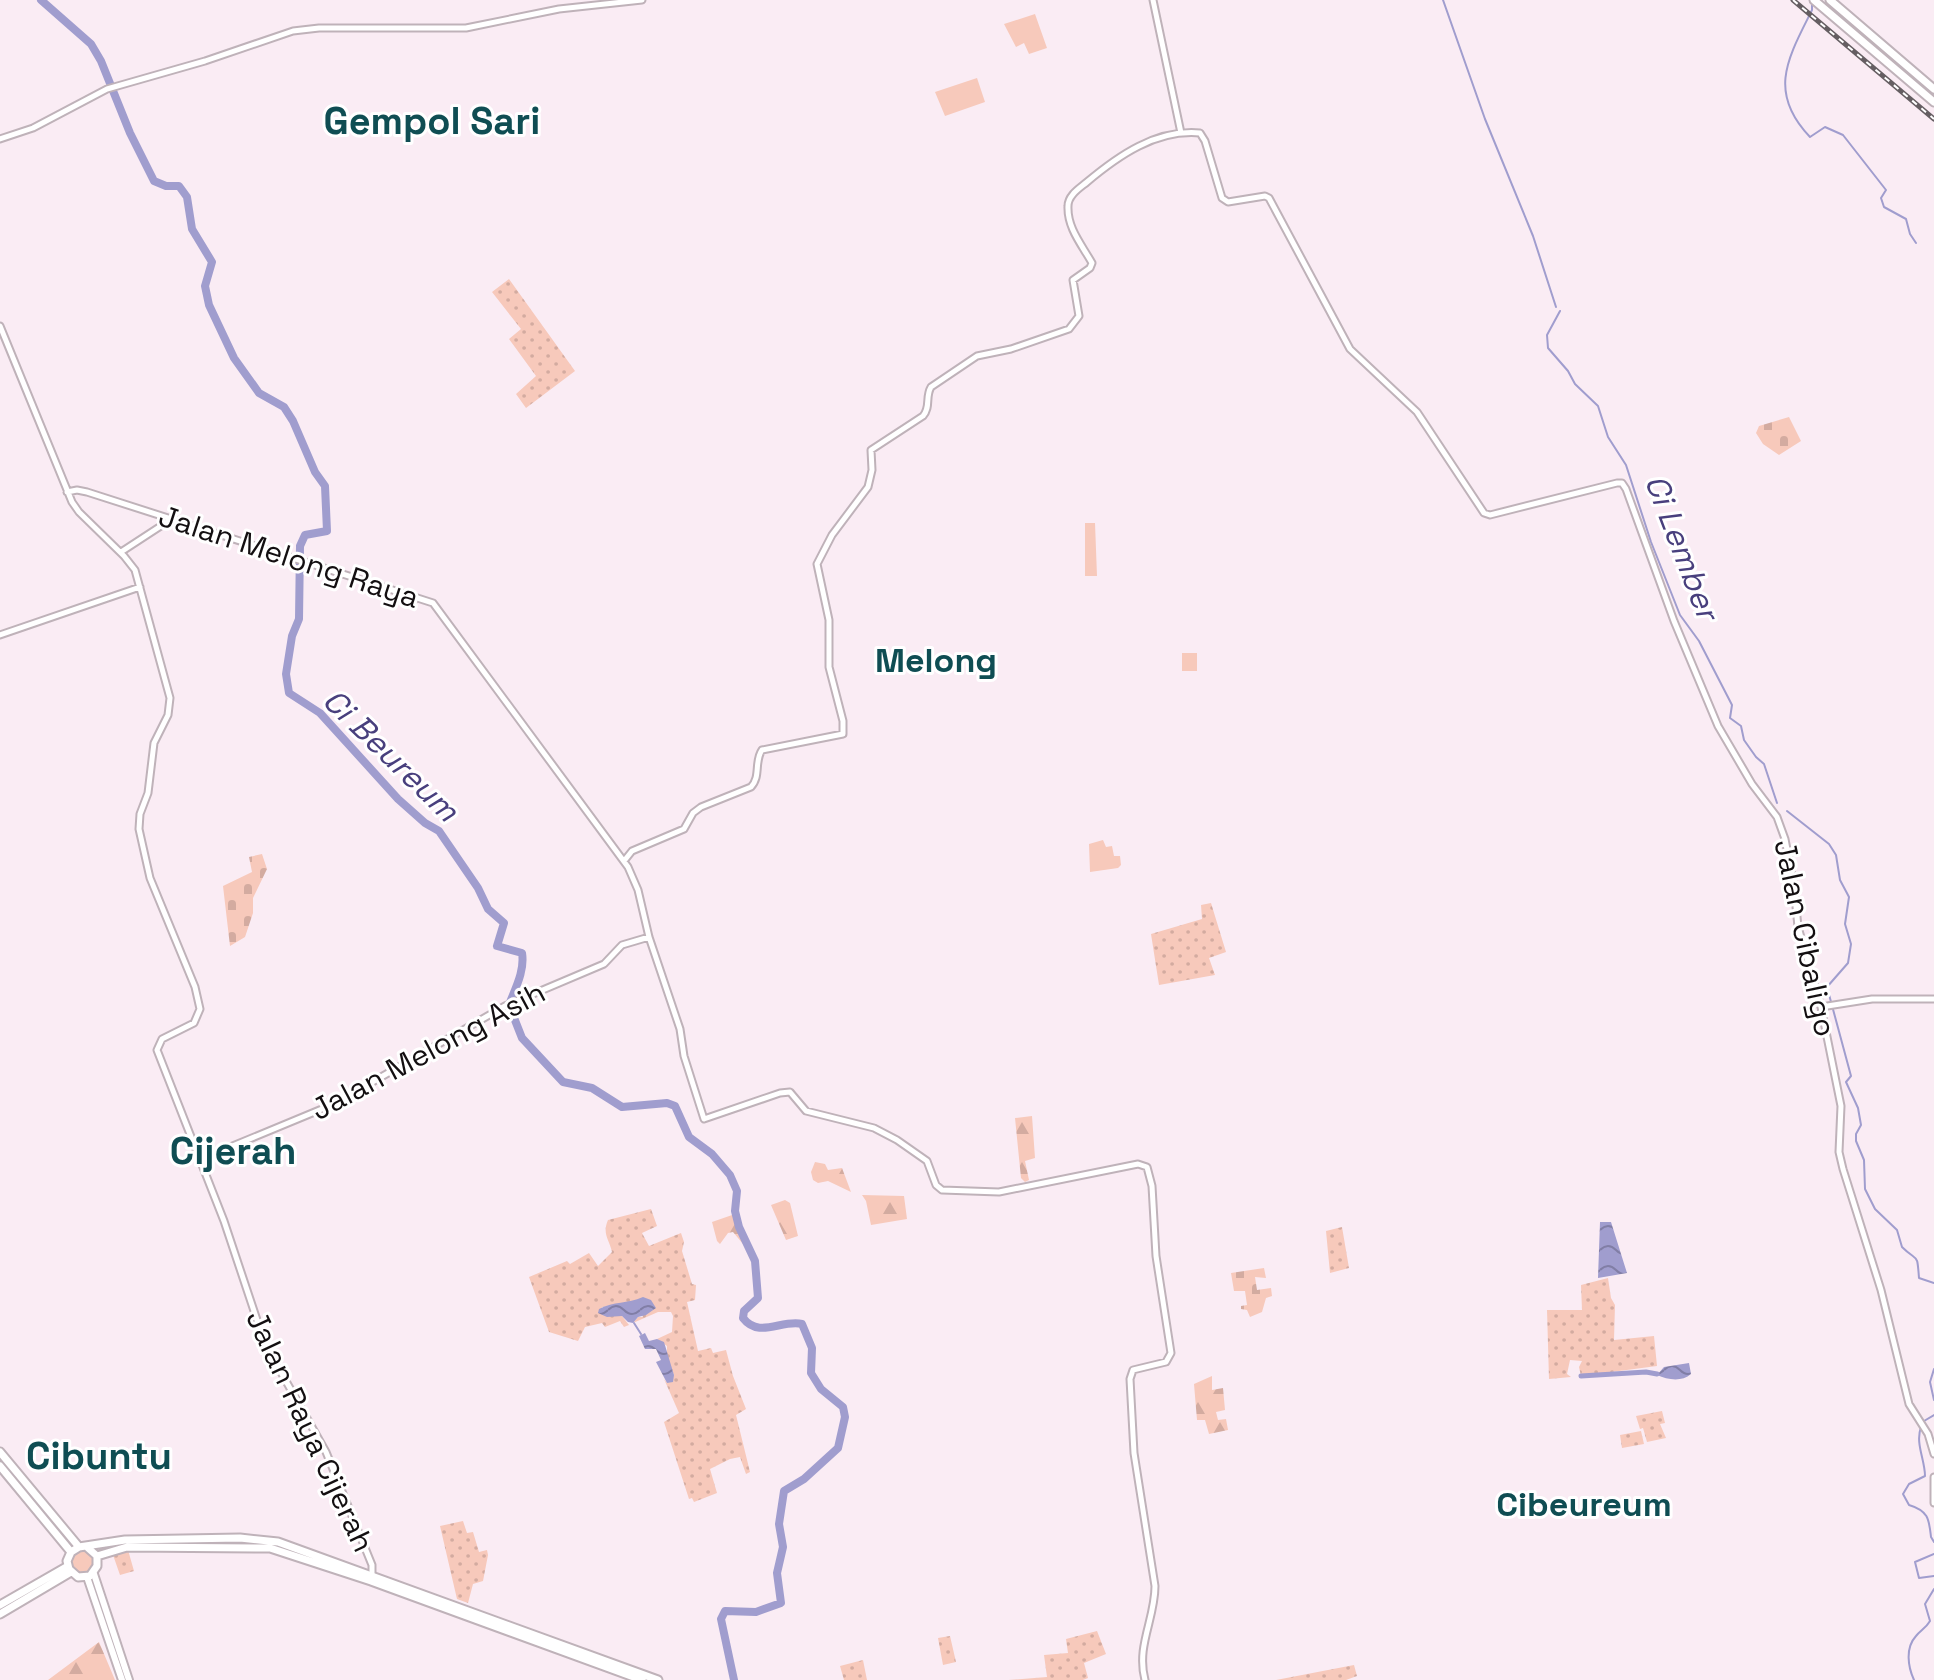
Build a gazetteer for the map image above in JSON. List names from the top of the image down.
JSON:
{
  "streets": {
    "main road": [
      "Jalan Melong Raya",
      "Jalan Cibaligo",
      "Jalan Melong Asih",
      "Jalan Raya Cijerah"
    ]
  },
  "crossings": [
    ["Jalan Melong Raya", "Jalan Melong Asih"],
    ["Jalan Melong Raya", "Jalan Raya Cijerah"],
    ["Jalan Melong Asih", "Jalan Raya Cijerah"]
  ],
  "districts": [
    "Gempol Sari",
    "Melong",
    "Cijerah",
    "Cibuntu",
    "Cibeureum"
  ],
  "water": ["Ci Lember", "Ci Beureum"]
}
